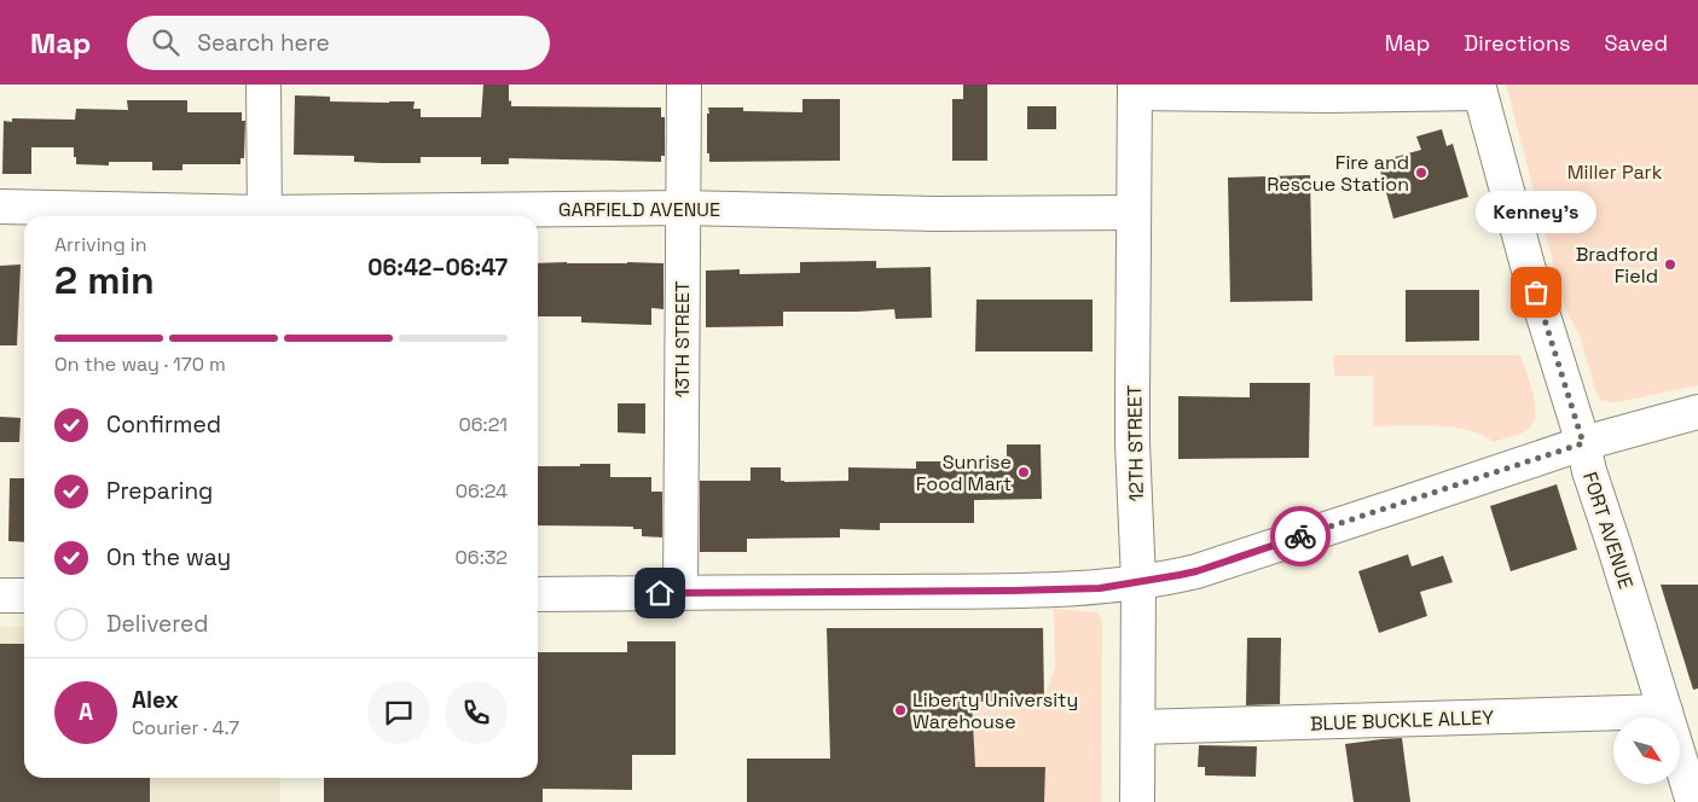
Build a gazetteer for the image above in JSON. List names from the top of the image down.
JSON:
{
  "streets": {
    "main road": [
      "GARFIELD AVENUE",
      "13TH STREET",
      "12TH STREET",
      "FORT AVENUE",
      "BLUE BUCKLE ALLEY"
    ]
  },
  "crossings": [
    ["GARFIELD AVENUE", "13TH STREET"],
    ["GARFIELD AVENUE", "12TH STREET"],
    ["12TH STREET", "BLUE BUCKLE ALLEY"],
    ["FORT AVENUE", "BLUE BUCKLE ALLEY"]
  ],
  "parks": ["Miller Park"],
  "places": [
    "Fire and Rescue Station",
    "Bradford Field",
    "Kenney's",
    "Sunrise Food Mart",
    "Liberty University Warehouse"
  ],
  "north": "bottom right",
  "page": {
    "header": "Map",
    "search": "Search here",
    "nav": ["Map", "Directions", "Saved"],
    "bubble": "Kenney's",
    "heading": ["2 min", "Arriving in", "06:42–06:47"],
    "panel": ["Alex", "Courier · 4.7"],
    "bar": "On the way · 170 m",
    "list": [
      ["Confirmed", "06:21"],
      ["Preparing", "06:24"],
      ["On the way", "06:32"],
      "Delivered"
    ],
    "round": "A"
  }
}
